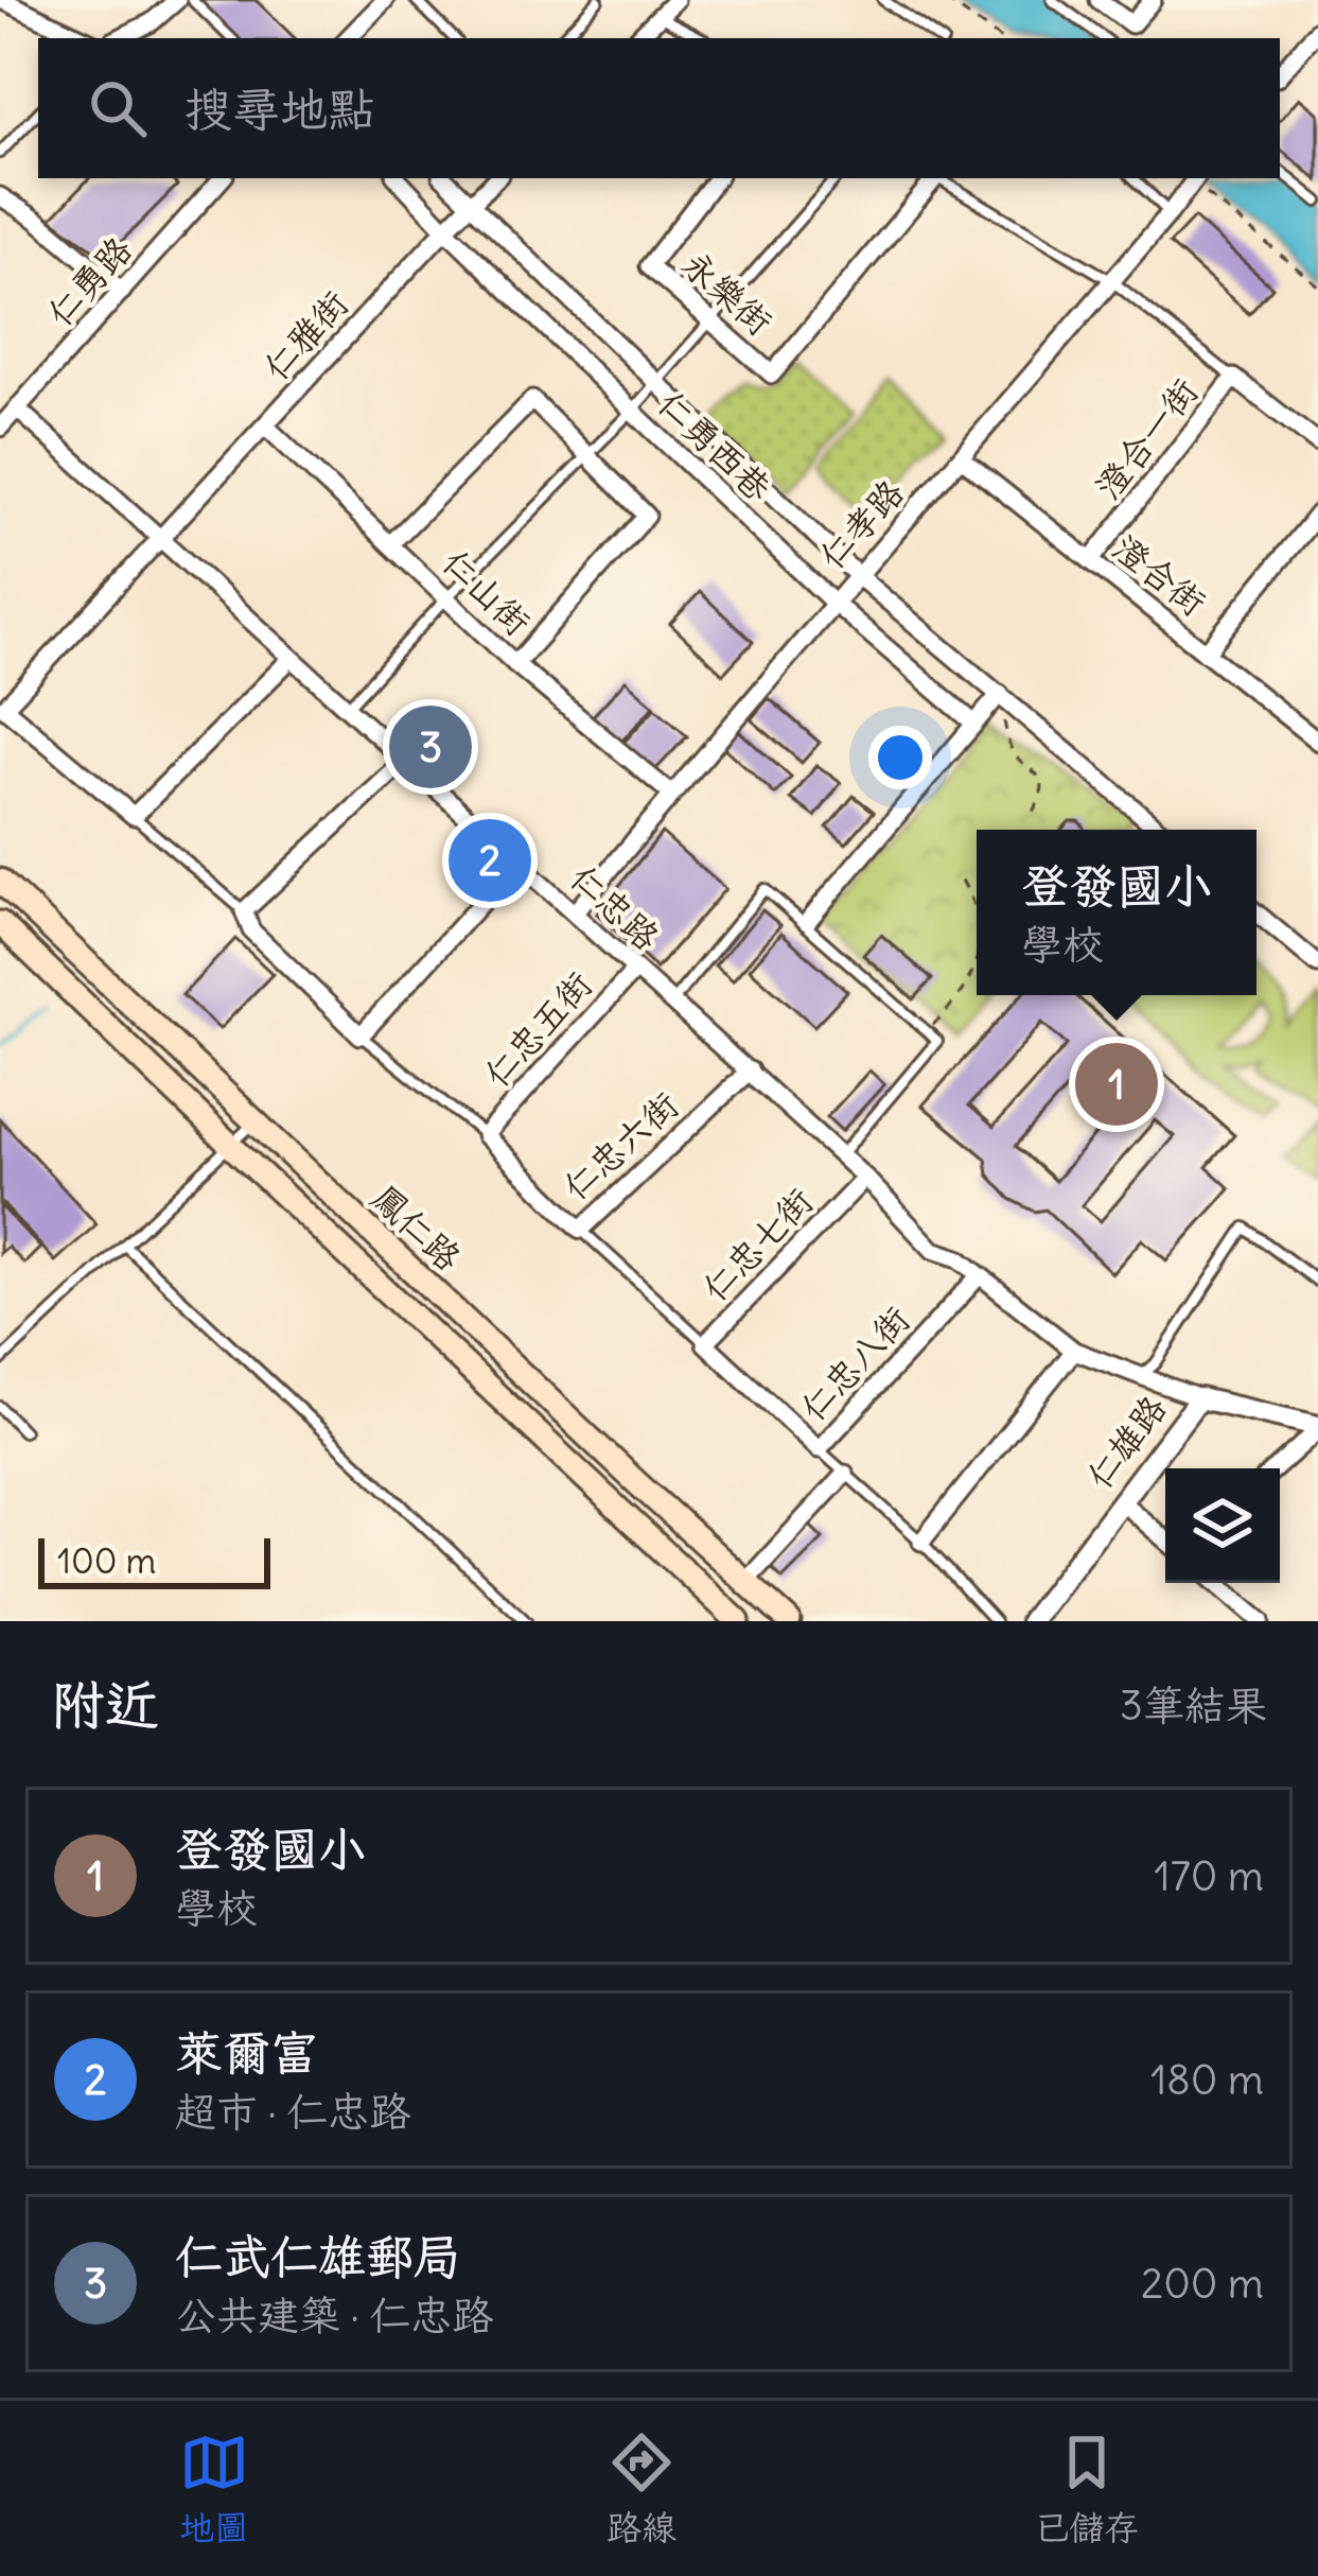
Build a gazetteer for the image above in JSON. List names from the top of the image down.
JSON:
{
  "streets": {
    "main road": ["鳳仁路"],
    "street": [
      "仁勇路",
      "永樂街",
      "仁雅街",
      "澄合一街",
      "仁勇西巷",
      "仁孝路",
      "澄合街",
      "仁山街",
      "仁忠路",
      "仁忠五街",
      "仁忠六街",
      "仁忠七街",
      "仁忠八街",
      "仁雄路"
    ]
  },
  "crossings": [
    ["仁勇路", "仁忠路"],
    ["仁雅街", "仁勇西巷"],
    ["仁雅街", "仁山街"],
    ["仁雅街", "仁忠路"],
    ["澄合一街", "澄合街"],
    ["仁勇西巷", "仁孝路"],
    ["仁孝路", "澄合街"],
    ["仁孝路", "仁山街"],
    ["仁孝路", "仁忠路"],
    ["仁忠路", "仁忠五街"],
    ["仁忠路", "仁忠六街"],
    ["仁忠路", "仁忠七街"],
    ["仁忠路", "仁忠八街"],
    ["仁忠路", "仁雄路"],
    ["仁忠五街", "仁忠六街"],
    ["仁忠七街", "仁忠八街"]
  ],
  "scale_bar": "100 m",
  "page": {
    "search": "搜尋地點",
    "pins": ["3", "2", "1"],
    "popup": ["登發國小", "學校"],
    "scale": "100 m",
    "heading": ["附近", "3筆結果"],
    "list": [
      {
        "mark": "1",
        "name": "登發國小",
        "note": "學校",
        "value": "170 m"
      },
      {
        "mark": "2",
        "name": "萊爾富",
        "note": "超市 · 仁忠路",
        "value": "180 m"
      },
      {
        "mark": "3",
        "name": "仁武仁雄郵局",
        "note": "公共建築 · 仁忠路",
        "value": "200 m"
      }
    ],
    "nav": ["地圖", "路線", "已儲存"]
  }
}
